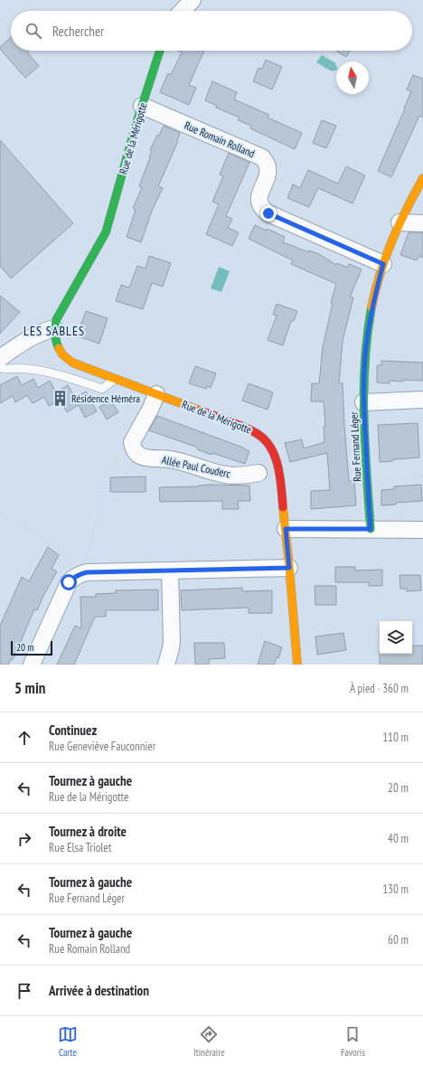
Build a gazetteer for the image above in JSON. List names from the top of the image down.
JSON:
{
  "streets": {
    "street": [
      "Rue de la Mérigotte",
      "Rue Romain Rolland",
      "Rue Fernand Léger",
      "Allée Paul Couderc"
    ]
  },
  "crossings": [
    ["Rue de la Mérigotte", "Rue Romain Rolland"],
    ["Rue Romain Rolland", "Rue Fernand Léger"]
  ],
  "districts": ["LES SABLES"],
  "places": {
    "building": ["Résidence Héméra"]
  },
  "scale_bar": "20 m",
  "north": "top",
  "page": {
    "search": "Rechercher",
    "scale": "20 m",
    "heading": ["5 min", "À pied · 360 m"],
    "list": [
      ["Continuez", "Rue Geneviève Fauconnier", "110 m"],
      ["Tournez à gauche", "Rue de la Mérigotte", "20 m"],
      ["Tournez à droite", "Rue Elsa Triolet", "40 m"],
      ["Tournez à gauche", "Rue Fernand Léger", "130 m"],
      ["Tournez à gauche", "Rue Romain Rolland", "60 m"],
      "Arrivée à destination"
    ],
    "nav": ["Carte", "Itinéraire", "Favoris"]
  }
}
